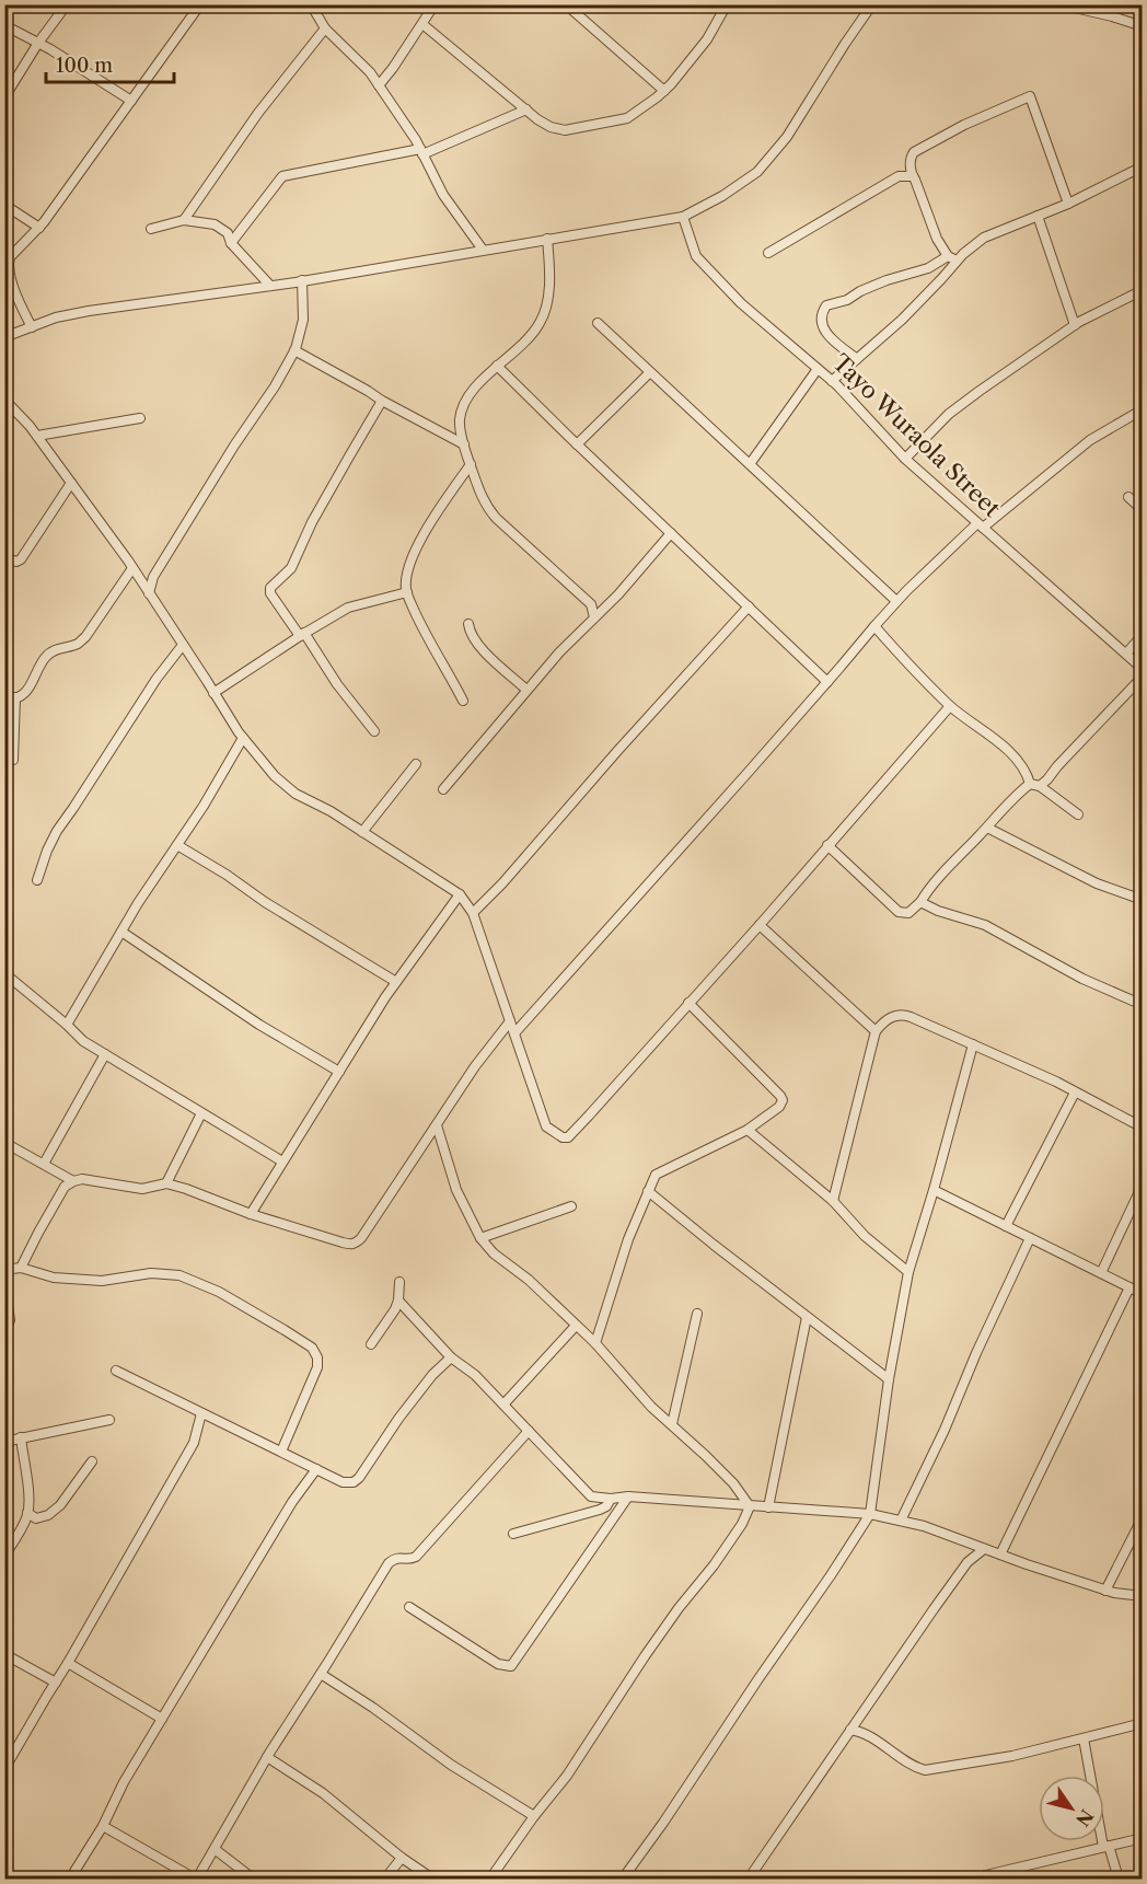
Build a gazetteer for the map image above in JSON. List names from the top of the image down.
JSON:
{
  "streets": {
    "street": ["Tayo Wuraola Street"]
  },
  "scale_bar": "100 m",
  "north": "bottom right"
}
